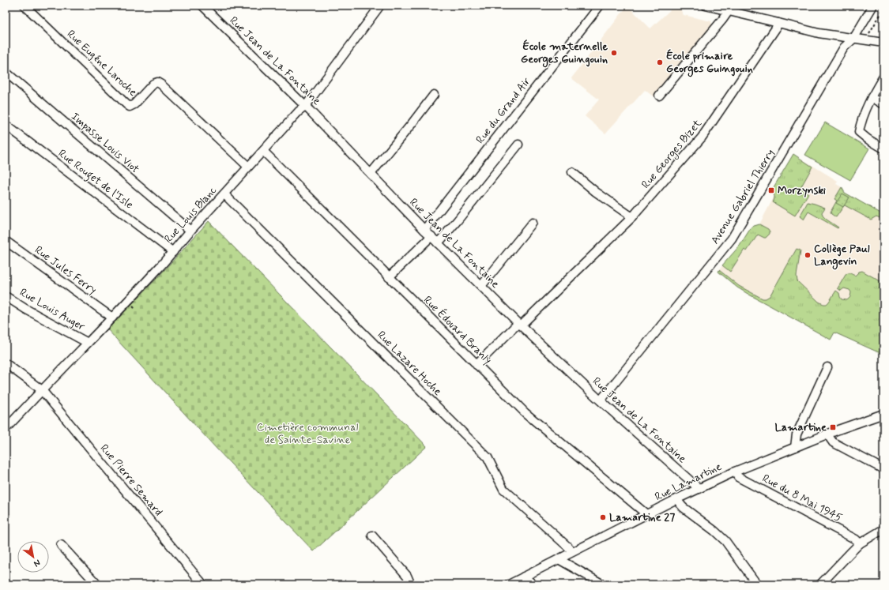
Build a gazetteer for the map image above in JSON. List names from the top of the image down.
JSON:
{
  "streets": {
    "street": [
      "Rue Jean de La Fontaine",
      "Rue Eugéne Laroche",
      "Rue du Grand Air",
      "Impasse Louis Viot",
      "Rue Georges Bizet",
      "Rue Rouget de l'Isle",
      "Avenue Gabriel Thierry",
      "Rue Louis Blanc",
      "Rue Jules Ferry",
      "Rue Louis Auger",
      "Rue Édouard Branly",
      "Rue Lazare Hoche",
      "Rue Pierre Semard",
      "Rue Lamartine",
      "Rue du 8 Mai 1945"
    ]
  },
  "crossings": [
    ["Rue Jean de La Fontaine", "Rue du Grand Air"],
    ["Rue Jean de La Fontaine", "Rue Georges Bizet"],
    ["Rue Jean de La Fontaine", "Avenue Gabriel Thierry"],
    ["Rue Jean de La Fontaine", "Rue Louis Blanc"],
    ["Rue Jean de La Fontaine", "Rue Lamartine"],
    ["Rue Eugéne Laroche", "Rue Louis Blanc"],
    ["Impasse Louis Viot", "Rue Louis Blanc"],
    ["Rue Georges Bizet", "Rue Édouard Branly"],
    ["Rue Rouget de l'Isle", "Rue Louis Blanc"],
    ["Rue Louis Blanc", "Rue Jules Ferry"],
    ["Rue Louis Blanc", "Rue Louis Auger"],
    ["Rue Louis Blanc", "Rue Édouard Branly"],
    ["Rue Louis Blanc", "Rue Lazare Hoche"],
    ["Rue Louis Blanc", "Rue Pierre Semard"],
    ["Rue Édouard Branly", "Rue Lamartine"],
    ["Rue Lazare Hoche", "Rue Lamartine"],
    ["Rue Lamartine", "Rue du 8 Mai 1945"]
  ],
  "parks": ["Cimetière communal de Sainte-Savine"],
  "places": {
    "other": [
      "École maternelle Georges Guingouin",
      "École primaire Georges Guingouin",
      "Collège Paul Langevin",
      "Lamartine 27"
    ],
    "transit": ["Morzynski", "Lamartine"]
  },
  "north": "bottom right"
}
